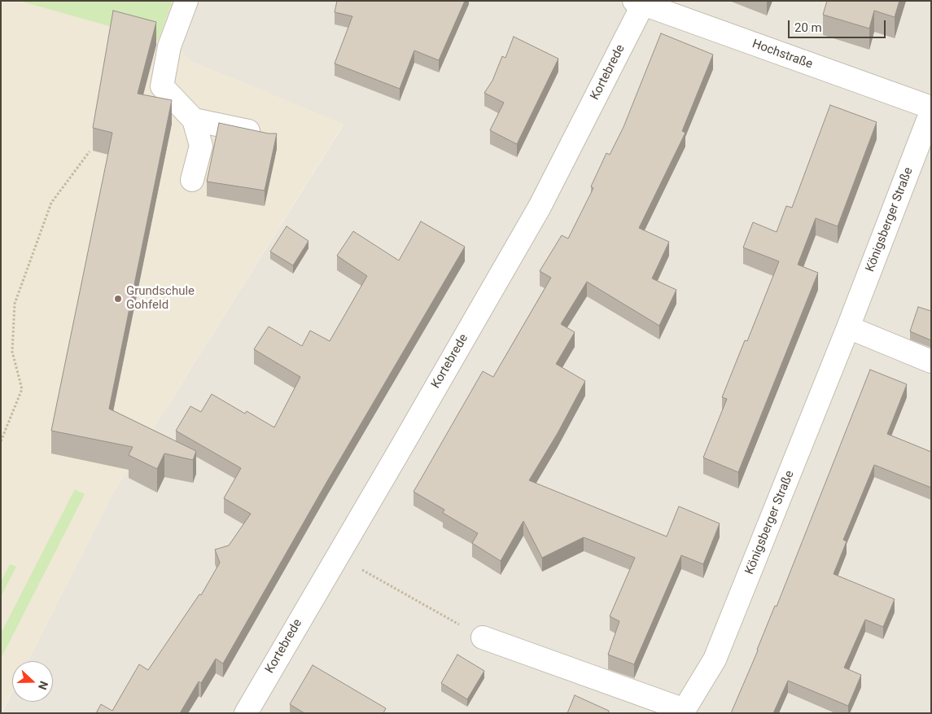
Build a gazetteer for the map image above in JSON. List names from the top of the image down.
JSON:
{
  "streets": {
    "street": ["Hochstraße", "Kortebrede", "Königsberger Straße"]
  },
  "crossings": [
    ["Hochstraße", "Kortebrede"]
  ],
  "places": ["Grundschule Gohfeld"],
  "scale_bar": "20 m",
  "north": "right"
}
